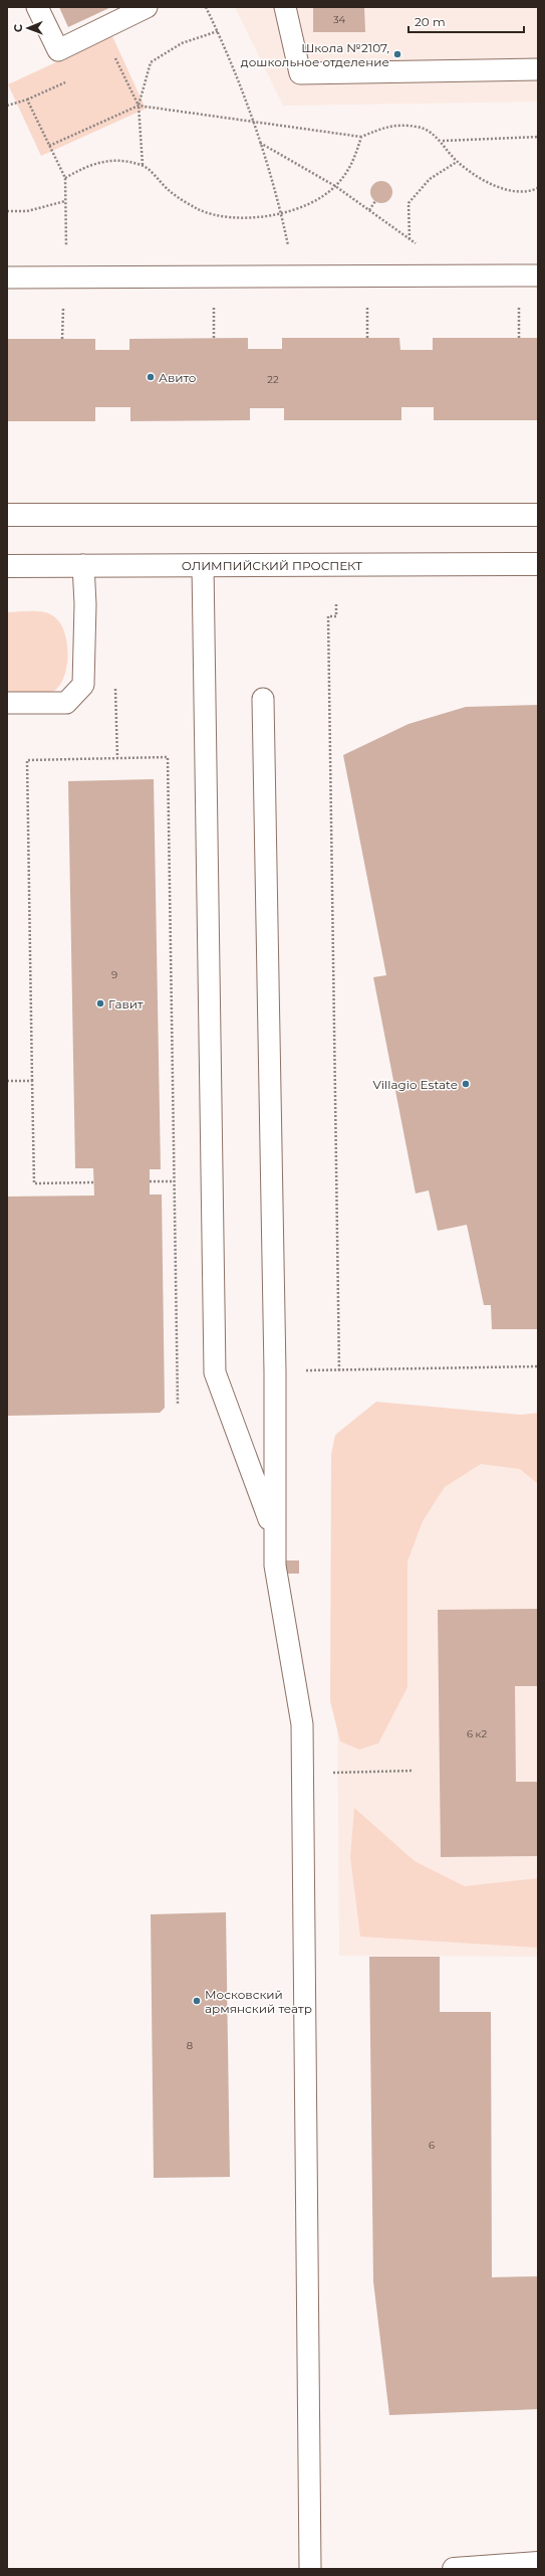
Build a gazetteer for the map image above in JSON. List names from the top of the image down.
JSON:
{
  "streets": {
    "main road": ["ОЛИМПИЙСКИЙ ПРОСПЕКТ"]
  },
  "places": [
    "Школа №2107, дошкольное отделение",
    "Авито",
    "Гавит",
    "Villagio Estate",
    "Московский армянский театр"
  ],
  "house_numbers": [
    "34",
    "22",
    "9",
    "6 к2",
    "8",
    "6"
  ],
  "scale_bar": "20 m",
  "north": "left"
}
